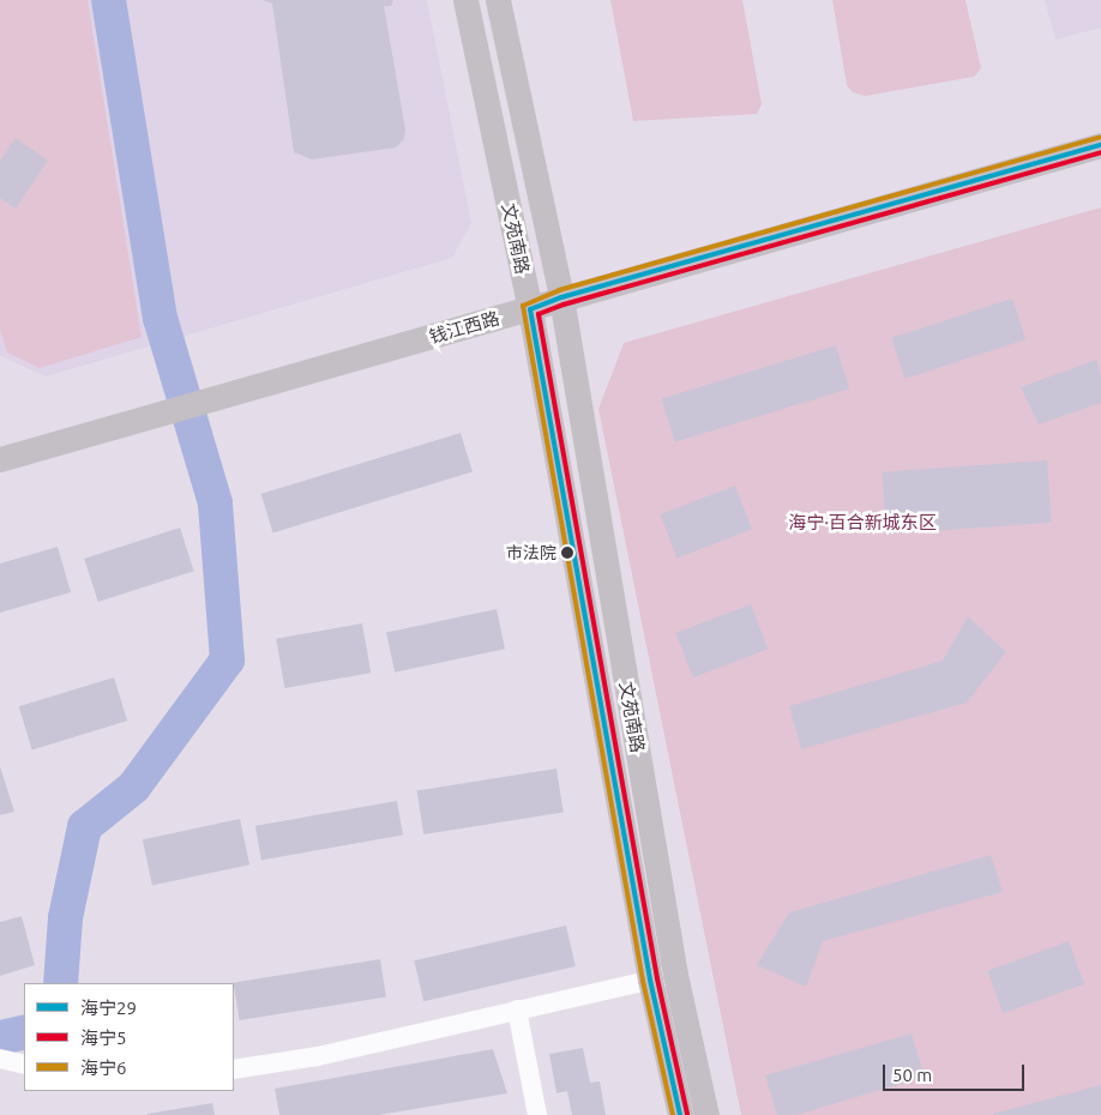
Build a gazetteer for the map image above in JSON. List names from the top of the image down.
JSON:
{
  "streets": {
    "main road": ["文苑南路", "钱江西路"]
  },
  "crossings": [
    ["文苑南路", "钱江西路"]
  ],
  "parks": ["海宁·百合新城东区"],
  "places": ["市法院"],
  "lines": ["transit line 海宁6", "transit line 海宁29", "transit line 海宁5"],
  "legend": ["海宁29", "海宁5", "海宁6"],
  "scale_bar": "50 m"
}
